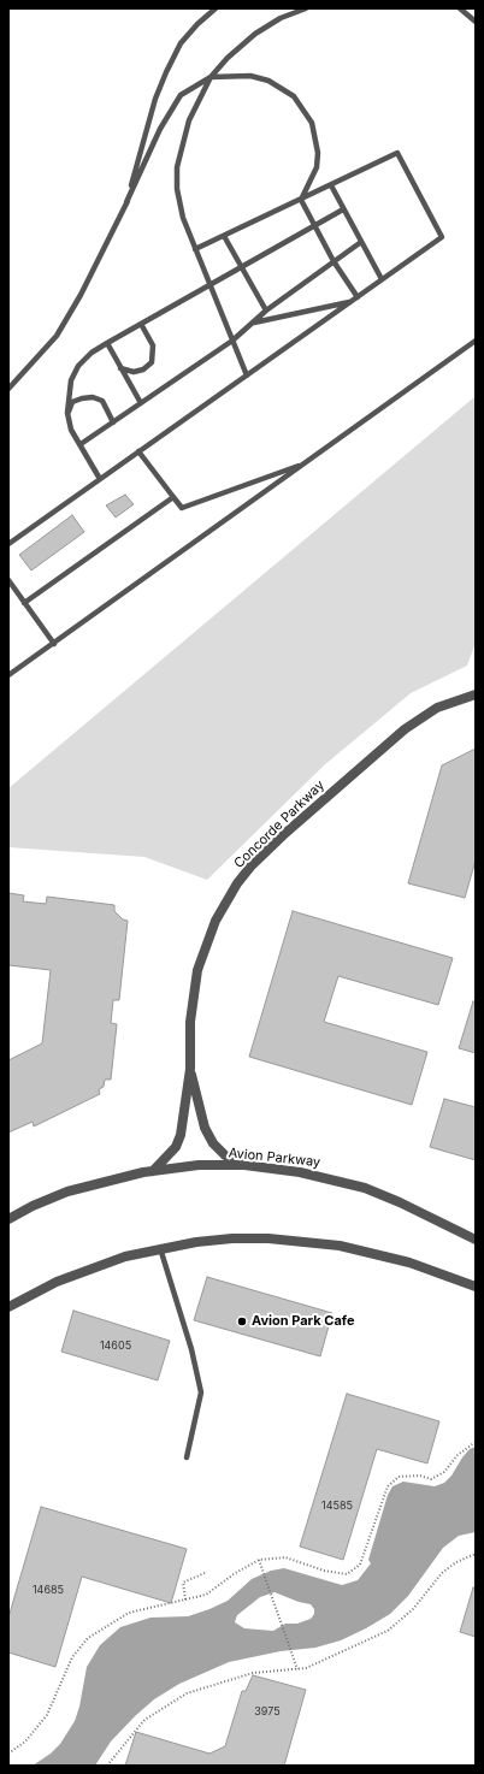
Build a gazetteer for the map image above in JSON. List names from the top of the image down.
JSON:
{
  "streets": {
    "street": ["Concorde Parkway", "Avion Parkway"]
  },
  "crossings": [
    ["Concorde Parkway", "Avion Parkway"]
  ],
  "places": ["Avion Park Cafe"],
  "house_numbers": [
    "14605",
    "14585",
    "14685",
    "3975"
  ]
}
